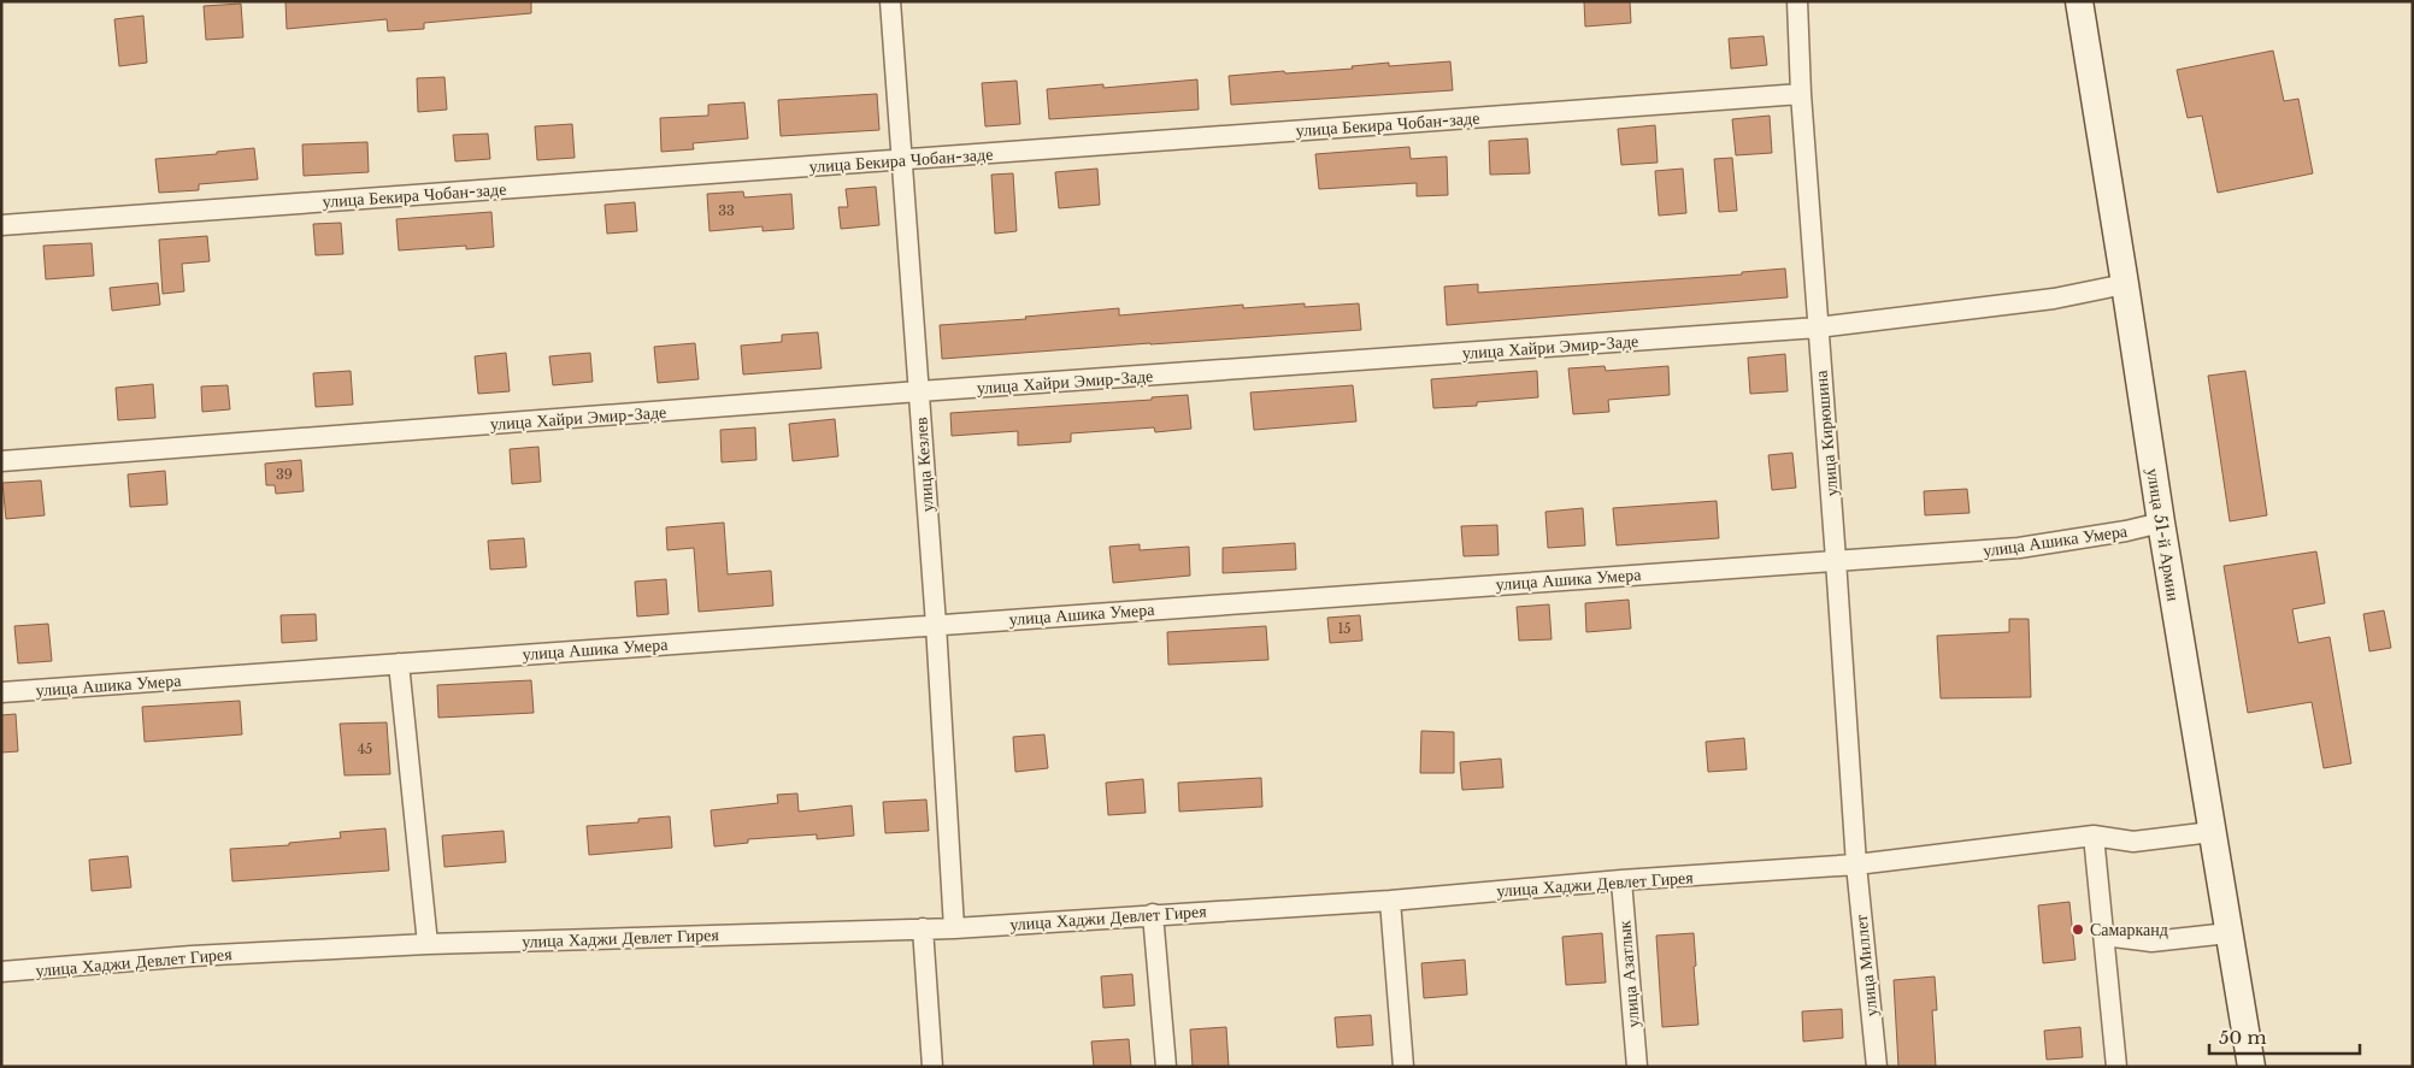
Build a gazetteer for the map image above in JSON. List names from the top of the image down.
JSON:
{
  "streets": {
    "main road": ["улица 51-й Армии"],
    "street": [
      "улица Бекира Чобан-заде",
      "улица Хайри Эмир-Заде",
      "улица Кирюшина",
      "улица Кезлев",
      "улица Ашика Умера",
      "улица Хаджи Девлет Гирея",
      "улица Миллет",
      "улица Азатлык"
    ]
  },
  "crossings": [
    ["улица Бекира Чобан-заде", "улица Кирюшина"],
    ["улица Бекира Чобан-заде", "улица Кезлев"],
    ["улица Хайри Эмир-Заде", "улица Кирюшина"],
    ["улица Хайри Эмир-Заде", "улица Кезлев"],
    ["улица Хайри Эмир-Заде", "улица 51-й Армии"],
    ["улица Кирюшина", "улица Ашика Умера"],
    ["улица Кирюшина", "улица Хаджи Девлет Гирея"],
    ["улица Кирюшина", "улица Миллет"],
    ["улица Кезлев", "улица Ашика Умера"],
    ["улица Кезлев", "улица Хаджи Девлет Гирея"],
    ["улица 51-й Армии", "улица Ашика Умера"],
    ["улица 51-й Армии", "улица Хаджи Девлет Гирея"],
    ["улица Хаджи Девлет Гирея", "улица Миллет"],
    ["улица Хаджи Девлет Гирея", "улица Азатлык"]
  ],
  "places": ["Самарканд"],
  "house_numbers": [
    "33",
    "39",
    "15",
    "45"
  ],
  "scale_bar": "50 m"
}
